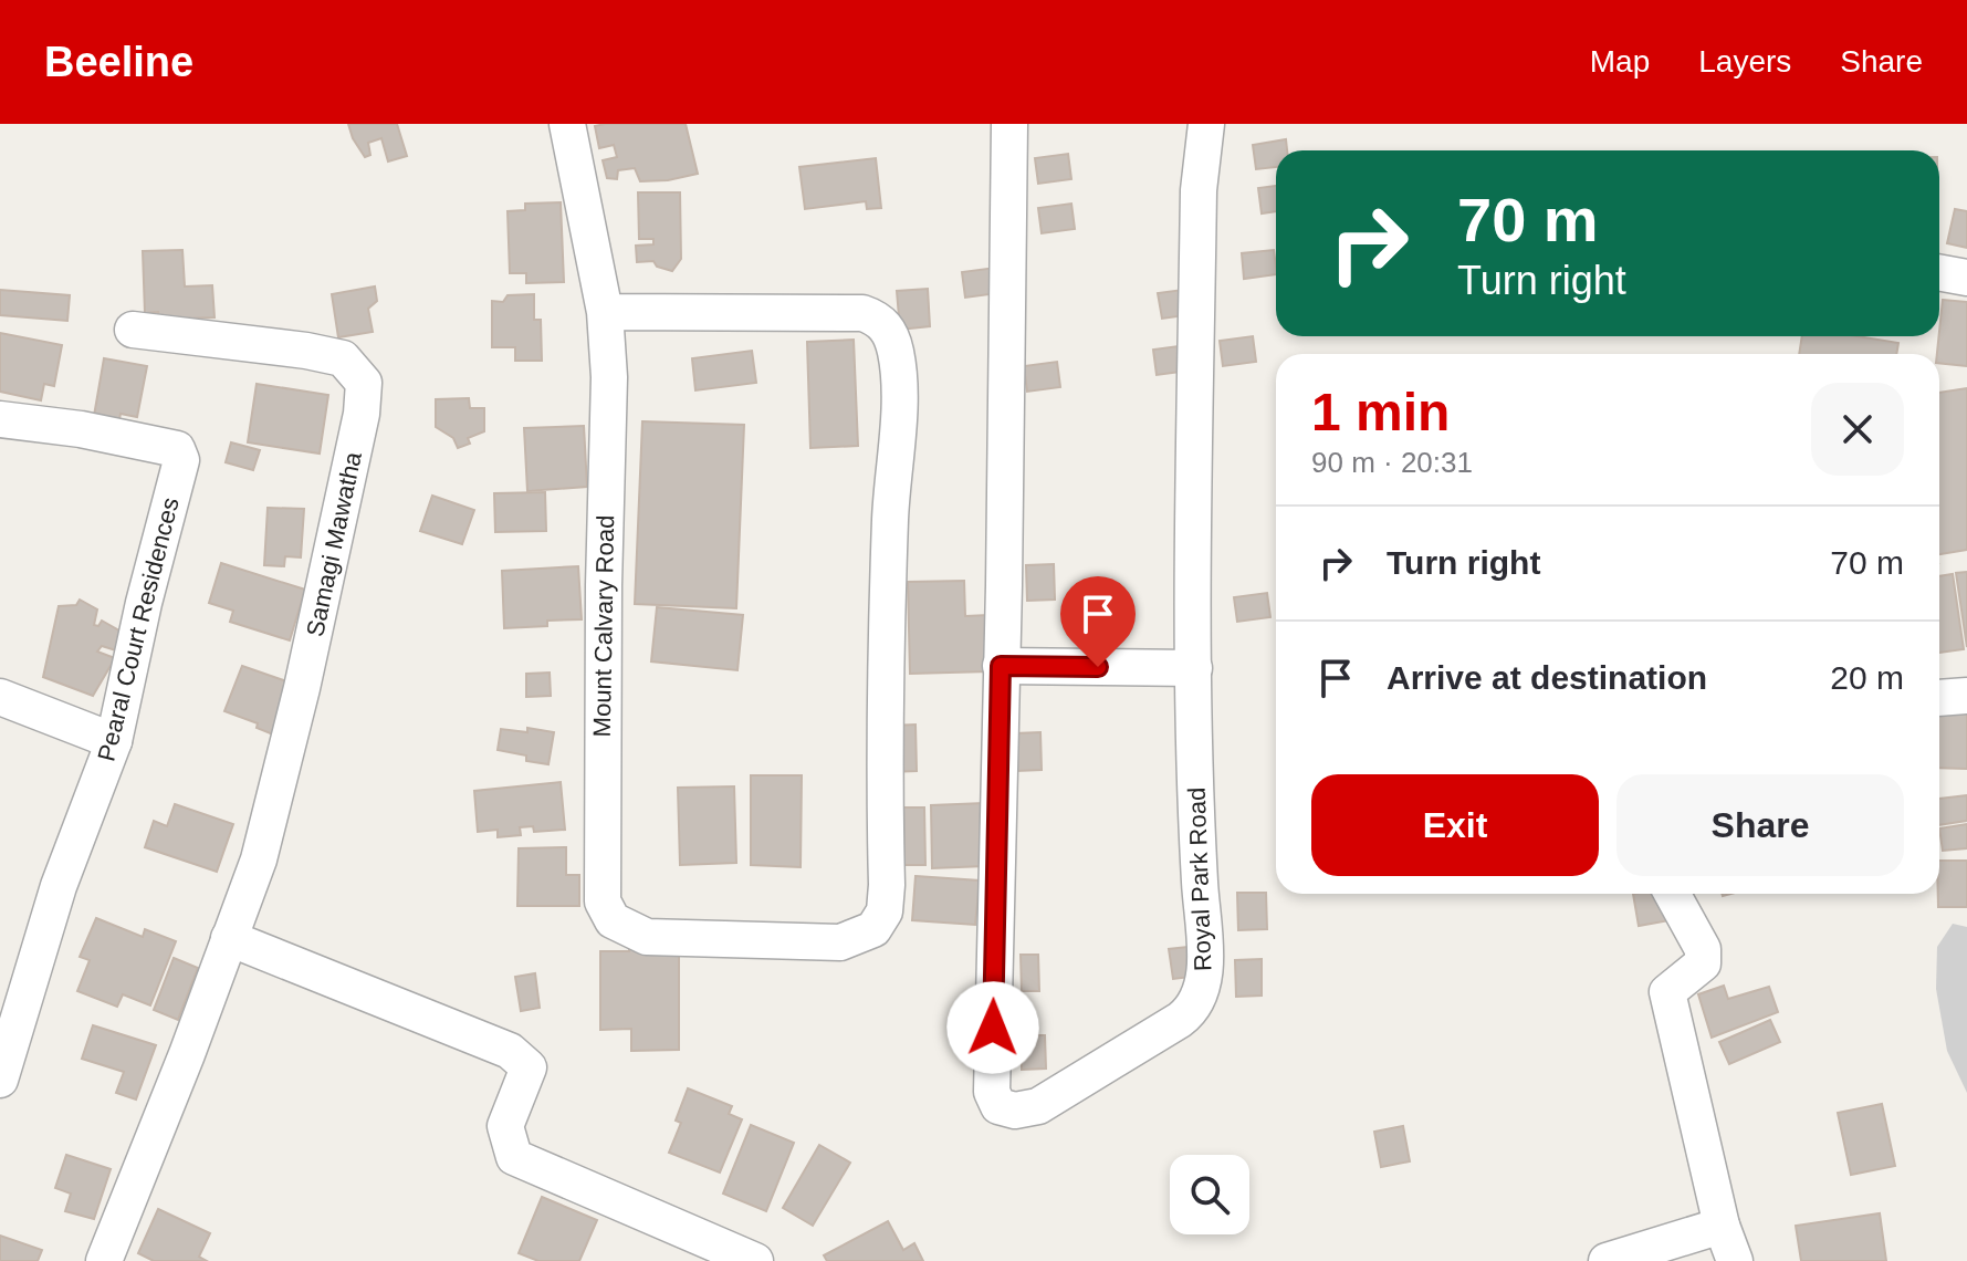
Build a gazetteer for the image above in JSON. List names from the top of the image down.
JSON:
{
  "streets": {
    "street": [
      "Samagi Mawatha",
      "Mount Calvary Road",
      "Pearal Court Residences",
      "Royal Park Road"
    ]
  },
  "page": {
    "header": "Beeline",
    "nav": ["Map", "Layers", "Share"],
    "turn": ["70 m", "Turn right"],
    "heading": ["1 min", "90 m · 20:31"],
    "list": [
      {
        "name": "Turn right",
        "value": "70 m"
      },
      {
        "name": "Arrive at destination",
        "value": "20 m"
      }
    ],
    "buttons": ["Exit", "Share"]
  }
}
